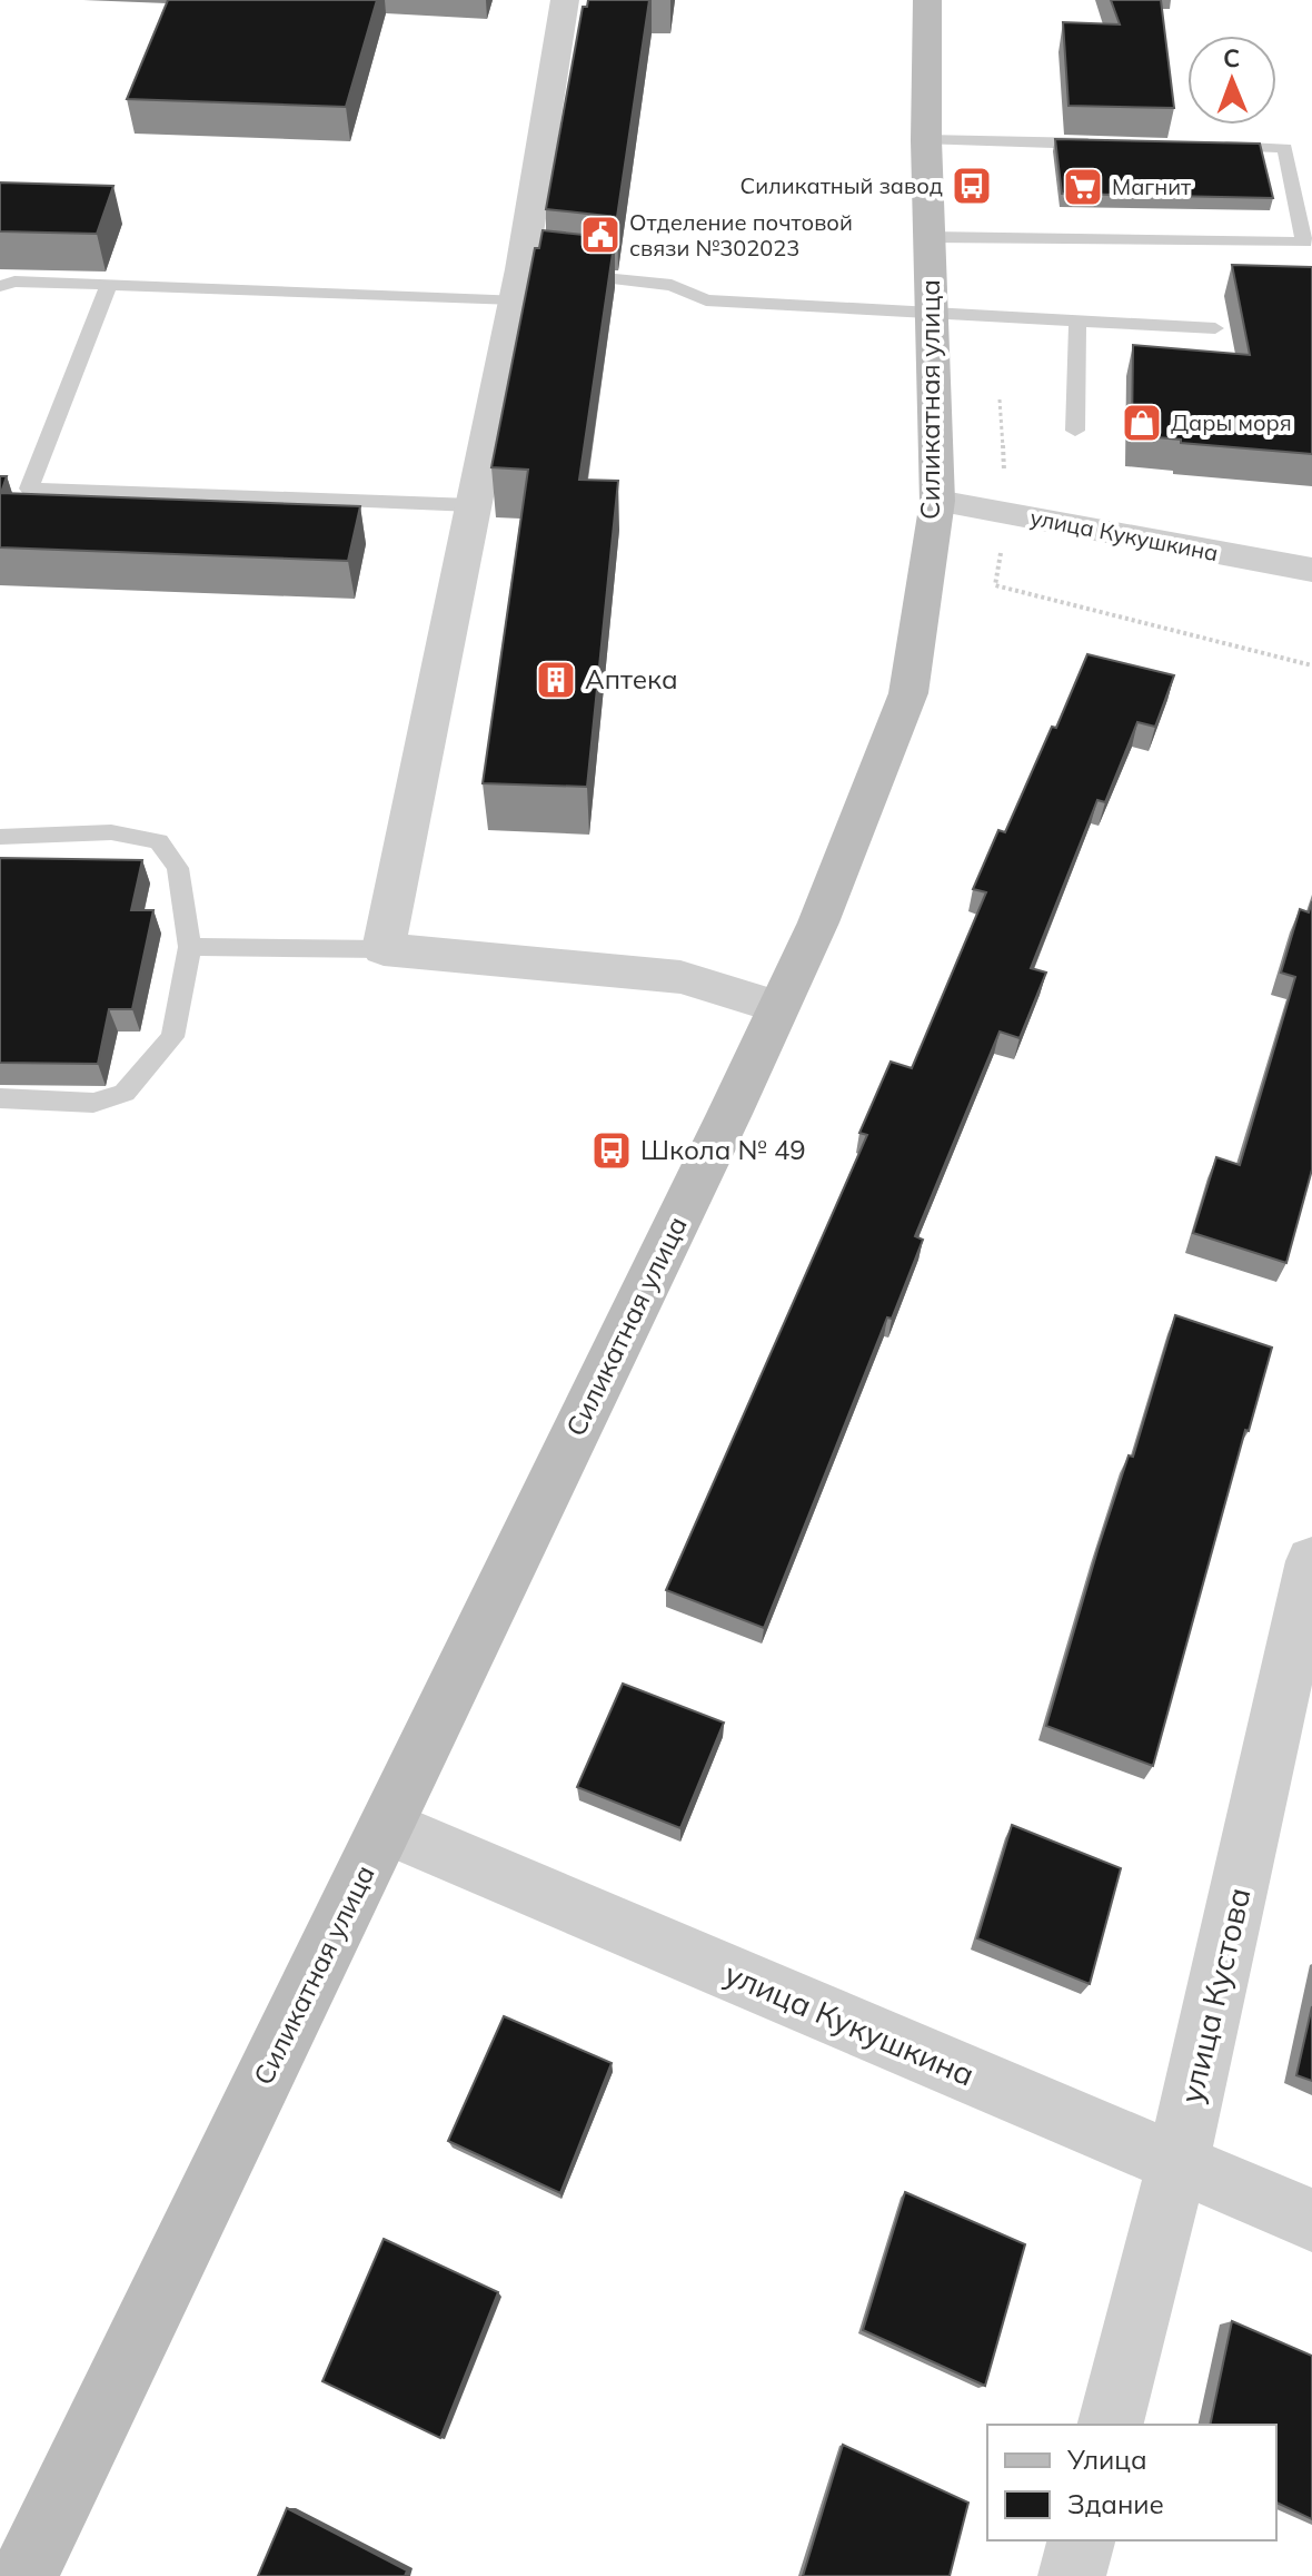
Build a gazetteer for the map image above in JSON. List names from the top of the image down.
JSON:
{
  "streets": {
    "street": ["Силикатная улица", "улица Кукушкина", "улица Кустова"]
  },
  "crossings": [
    ["Силикатная улица", "улица Кукушкина"],
    ["улица Кукушкина", "улица Кустова"]
  ],
  "places": {
    "bus stop": ["Силикатный завод", "Школа № 49"],
    "supermarket": ["Магнит"],
    "public building": ["Отделение почтовой связи №302023"],
    "shop": ["Дары моря"],
    "building": ["Аптека"]
  },
  "legend": ["Улица", "Здание"],
  "north": "top"
}
